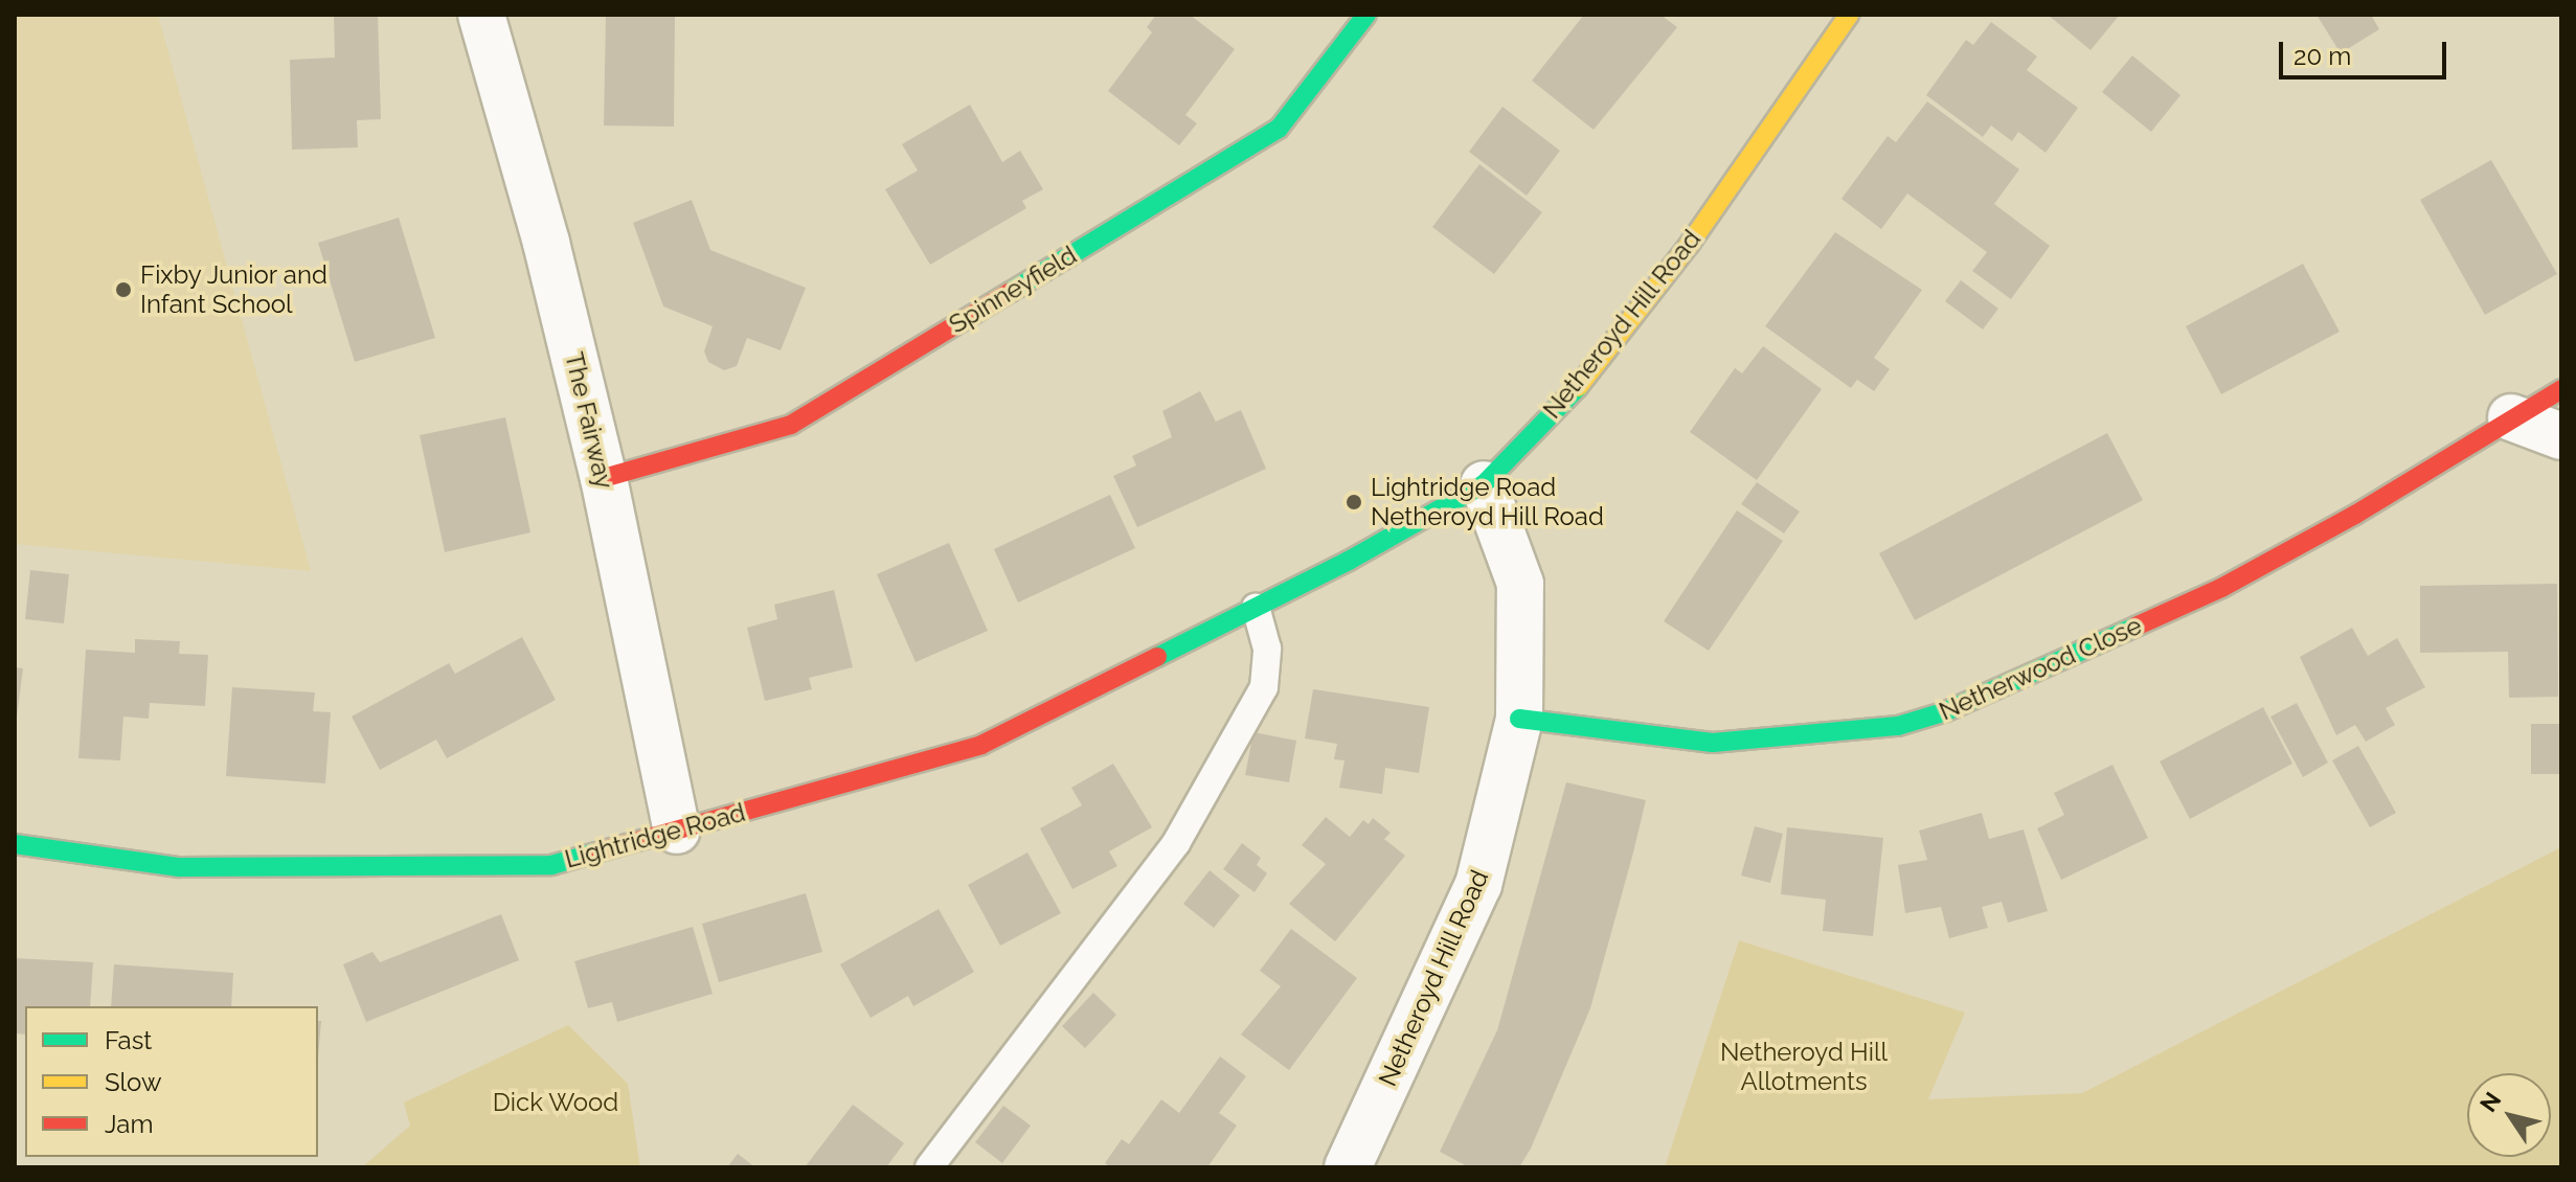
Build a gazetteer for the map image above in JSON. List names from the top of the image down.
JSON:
{
  "streets": {
    "street": [
      "Spinneyfield",
      "Netheroyd Hill Road",
      "The Fairway",
      "Netherwood Close",
      "Lightridge Road"
    ]
  },
  "crossings": [
    ["Spinneyfield", "The Fairway"],
    ["Netheroyd Hill Road", "Netherwood Close"],
    ["Netheroyd Hill Road", "Lightridge Road"],
    ["The Fairway", "Lightridge Road"]
  ],
  "parks": ["Netheroyd Hill Allotments", "Dick Wood"],
  "places": ["Fixby Junior and Infant School", "Lightridge Road Netheroyd Hill Road"],
  "legend": ["Fast", "Slow", "Jam"],
  "scale_bar": "20 m",
  "north": "top left"
}
